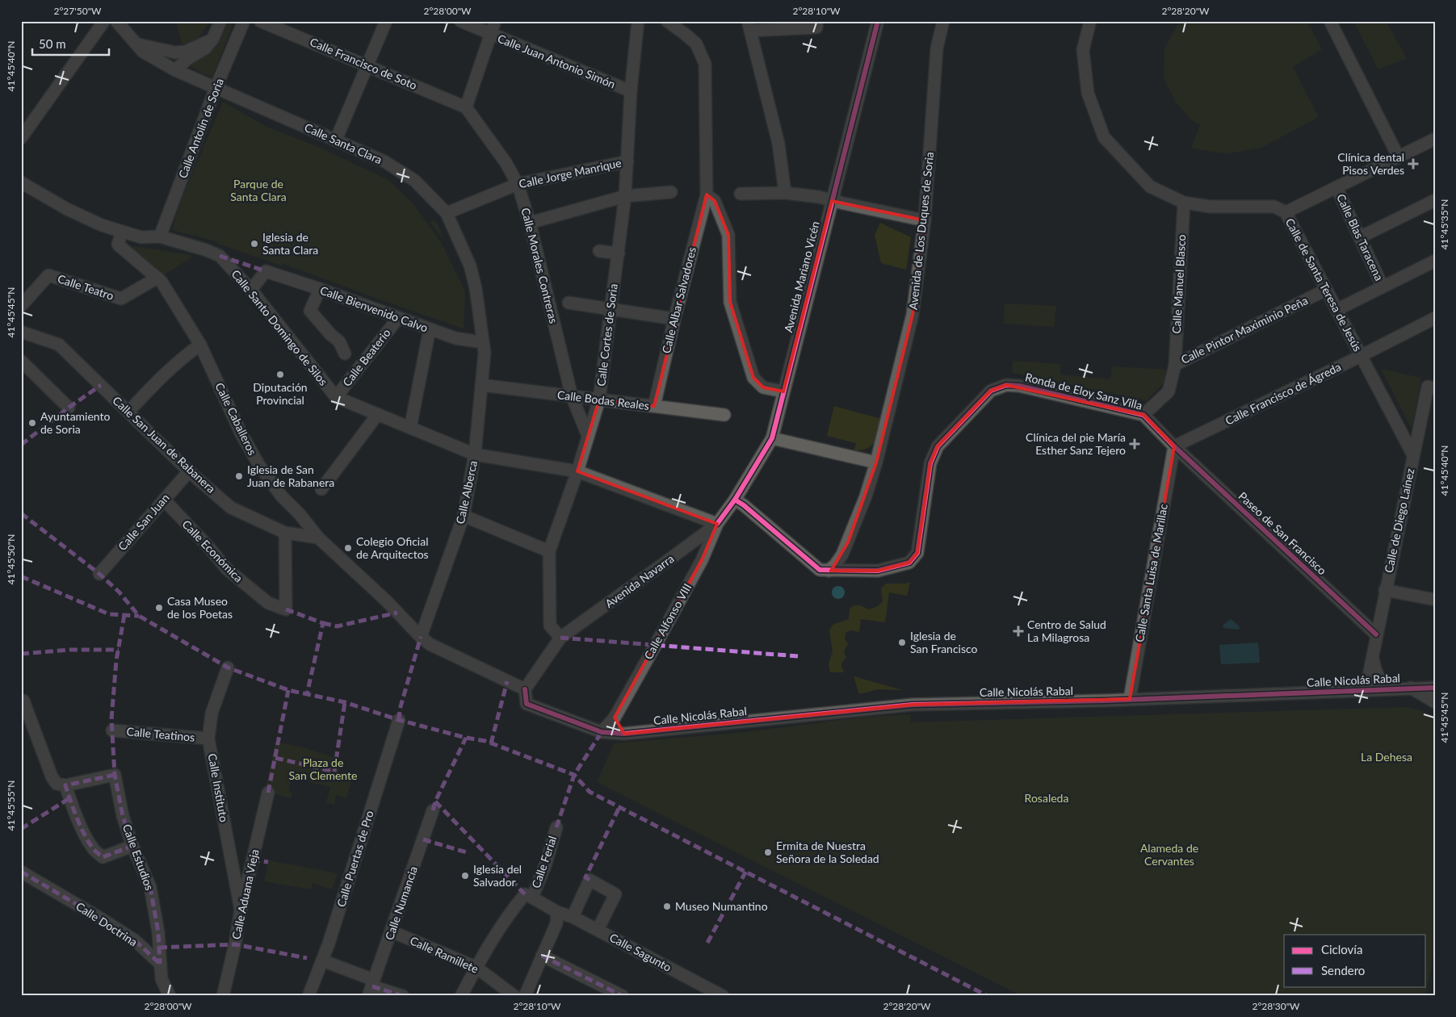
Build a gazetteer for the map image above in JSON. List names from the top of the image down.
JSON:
{
  "streets": {
    "street": [
      "Calle Juan Antonio Simón",
      "Calle Francisco de Soto",
      "Calle Antolín de Soria",
      "Calle Santa Clara",
      "Calle Jorge Manrique",
      "Avenida de Los Duques de Soria",
      "Calle Blas Taracena",
      "Calle Morales Contreras",
      "Avenida Mariano Vicén",
      "Calle Manuel Blasco",
      "Calle de Santa Teresa de Jesús",
      "Calle Teatro",
      "Calle Albar Salvadores",
      "Calle Bienvenido Calvo",
      "Calle Santo Domingo de Silos",
      "Calle Pintor Maximinio Peña",
      "Calle Cortes de Soria",
      "Calle Beaterio",
      "Ronda de Eloy Sanz Villa",
      "Calle Francisco de Ágreda",
      "Calle Bodas Reales",
      "Calle Caballeros",
      "Calle San Juan de Rabanera",
      "Calle Alberca",
      "Calle de Diego Laínez",
      "Calle San Juan",
      "Paseo de San Francisco",
      "Calle Económica",
      "Calle Santa Luisa de Marillac",
      "Avenida Navarra",
      "Calle Alfonso VIII",
      "Calle Nicolás Rabal",
      "Calle Teatinos",
      "Calle Instituto",
      "Calle Estudios",
      "Calle Puertas de Pro",
      "Calle Ferial",
      "Calle Aduana Vieja",
      "Calle Numancia",
      "Calle Doctrina",
      "Calle Sagunto",
      "Calle Ramillete"
    ]
  },
  "crossings": [
    ["Calle Juan Antonio Simón", "Calle Cortes de Soria"],
    ["Calle Francisco de Soto", "Calle Morales Contreras"],
    ["Calle Antolín de Soria", "Calle Santa Clara"],
    ["Calle Antolín de Soria", "Calle Santo Domingo de Silos"],
    ["Calle Santa Clara", "Calle Jorge Manrique"],
    ["Calle Santa Clara", "Calle Bienvenido Calvo"],
    ["Calle Santa Clara", "Calle Alberca"],
    ["Calle Jorge Manrique", "Calle Morales Contreras"],
    ["Calle Jorge Manrique", "Calle Cortes de Soria"],
    ["Avenida de Los Duques de Soria", "Ronda de Eloy Sanz Villa"],
    ["Calle Morales Contreras", "Calle Cortes de Soria"],
    ["Calle Morales Contreras", "Calle Bodas Reales"],
    ["Avenida Mariano Vicén", "Calle Santo Domingo de Silos"],
    ["Avenida Mariano Vicén", "Avenida Navarra"],
    ["Avenida Mariano Vicén", "Calle Alfonso VIII"],
    ["Calle Manuel Blasco", "Calle de Santa Teresa de Jesús"],
    ["Calle Manuel Blasco", "Calle Pintor Maximinio Peña"],
    ["Calle de Santa Teresa de Jesús", "Calle Pintor Maximinio Peña"],
    ["Calle de Santa Teresa de Jesús", "Calle Francisco de Ágreda"],
    ["Calle de Santa Teresa de Jesús", "Calle de Diego Laínez"],
    ["Calle Teatro", "Calle Caballeros"],
    ["Calle Albar Salvadores", "Calle Bodas Reales"],
    ["Calle Bienvenido Calvo", "Calle Santo Domingo de Silos"],
    ["Calle Bienvenido Calvo", "Calle Beaterio"],
    ["Calle Bienvenido Calvo", "Calle Alberca"],
    ["Calle Santo Domingo de Silos", "Calle Cortes de Soria"],
    ["Calle Santo Domingo de Silos", "Calle Beaterio"],
    ["Calle Santo Domingo de Silos", "Calle Alberca"],
    ["Calle Santo Domingo de Silos", "Avenida Navarra"],
    ["Calle Santo Domingo de Silos", "Calle Alfonso VIII"],
    ["Calle Pintor Maximinio Peña", "Ronda de Eloy Sanz Villa"],
    ["Calle Cortes de Soria", "Calle Bodas Reales"],
    ["Calle Cortes de Soria", "Avenida Navarra"],
    ["Ronda de Eloy Sanz Villa", "Calle Francisco de Ágreda"],
    ["Ronda de Eloy Sanz Villa", "Paseo de San Francisco"],
    ["Ronda de Eloy Sanz Villa", "Calle Santa Luisa de Marillac"],
    ["Calle Francisco de Ágreda", "Paseo de San Francisco"],
    ["Calle Francisco de Ágreda", "Calle Santa Luisa de Marillac"],
    ["Calle Bodas Reales", "Calle Alberca"],
    ["Calle Caballeros", "Calle San Juan de Rabanera"],
    ["Calle Caballeros", "Calle Alberca"],
    ["Calle San Juan de Rabanera", "Calle San Juan"],
    ["Calle San Juan de Rabanera", "Calle Económica"],
    ["Calle de Diego Laínez", "Paseo de San Francisco"],
    ["Calle de Diego Laínez", "Calle Nicolás Rabal"],
    ["Calle San Juan", "Calle Económica"],
    ["Paseo de San Francisco", "Calle Santa Luisa de Marillac"],
    ["Calle Santa Luisa de Marillac", "Calle Nicolás Rabal"],
    ["Avenida Navarra", "Calle Alfonso VIII"],
    ["Calle Alfonso VIII", "Calle Nicolás Rabal"],
    ["Calle Teatinos", "Calle Instituto"],
    ["Calle Instituto", "Calle Aduana Vieja"],
    ["Calle Estudios", "Calle Doctrina"],
    ["Calle Ferial", "Calle Sagunto"],
    ["Calle Ferial", "Calle Ramillete"],
    ["Calle Numancia", "Calle Ramillete"]
  ],
  "parks": [
    "Parque de Santa Clara",
    "La Dehesa",
    "Plaza de San Clemente",
    "Rosaleda",
    "Alameda de Cervantes"
  ],
  "places": {
    "health": ["Clínica dental Pisos Verdes", "Clínica del pie María Esther Sanz Tejero", "Centro de Salud La Milagrosa"],
    "other": [
      "Iglesia de Santa Clara",
      "Diputación Provincial",
      "Ayuntamiento de Soria",
      "Iglesia de San Juan de Rabanera",
      "Colegio Oficial de Arquitectos",
      "Casa Museo de los Poetas",
      "Iglesia de San Francisco",
      "Ermita de Nuestra Señora de la Soledad",
      "Iglesia del Salvador",
      "Museo Numantino"
    ]
  },
  "legend": ["Ciclovía", "Sendero"],
  "scale_bar": "50 m",
  "coordinates": [
    "2°27'50\"W",
    "2°28'00\"W",
    "2°28'10\"W",
    "2°28'20\"W",
    "41°45'40\"N",
    "41°45'35\"N",
    "41°45'45\"N",
    "41°45'50\"N",
    "41°45'55\"N",
    "2°28'30\"W"
  ]
}
